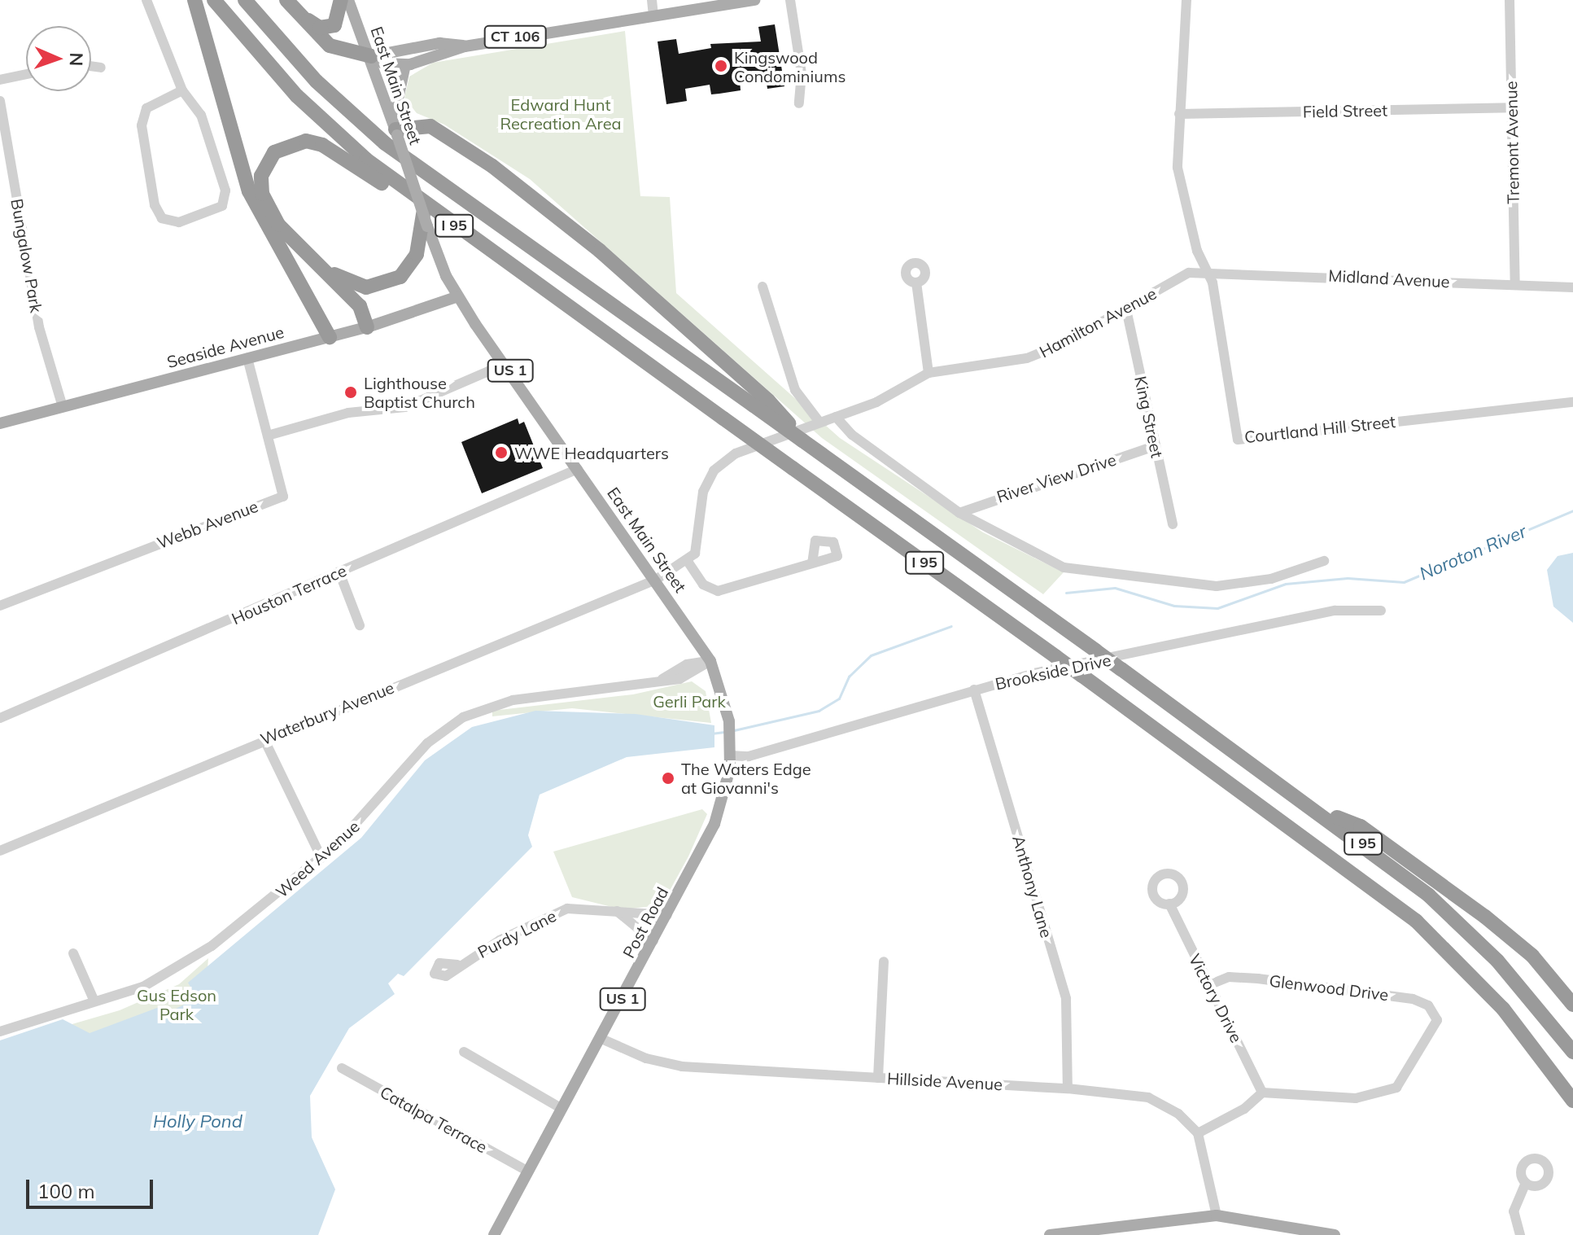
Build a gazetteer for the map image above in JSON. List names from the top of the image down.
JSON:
{
  "streets": {
    "highway": ["I 95"],
    "main road": [
      "CT 106",
      "East Main Street",
      "Seaside Avenue",
      "US 1",
      "Post Road"
    ],
    "street": [
      "Field Street",
      "Tremont Avenue",
      "Bungalow Park",
      "Midland Avenue",
      "Hamilton Avenue",
      "King Street",
      "Courtland Hill Street",
      "River View Drive",
      "Webb Avenue",
      "Houston Terrace",
      "Brookside Drive",
      "Waterbury Avenue",
      "Weed Avenue",
      "Anthony Lane",
      "Purdy Lane",
      "Glenwood Drive",
      "Victory Drive",
      "Hillside Avenue",
      "Catalpa Terrace"
    ]
  },
  "crossings": [
    ["CT 106", "East Main Street"],
    ["East Main Street", "Seaside Avenue"],
    ["East Main Street", "Houston Terrace"],
    ["East Main Street", "Brookside Drive"],
    ["East Main Street", "Waterbury Avenue"],
    ["East Main Street", "Weed Avenue"],
    ["East Main Street", "Post Road"],
    ["Field Street", "Tremont Avenue"],
    ["Tremont Avenue", "Midland Avenue"],
    ["Bungalow Park", "Seaside Avenue"],
    ["Midland Avenue", "Hamilton Avenue"],
    ["Midland Avenue", "Courtland Hill Street"],
    ["Hamilton Avenue", "King Street"],
    ["Hamilton Avenue", "Courtland Hill Street"],
    ["Seaside Avenue", "Webb Avenue"],
    ["King Street", "River View Drive"],
    ["Brookside Drive", "Anthony Lane"],
    ["Brookside Drive", "Post Road"],
    ["Anthony Lane", "Hillside Avenue"],
    ["Post Road", "Purdy Lane"],
    ["Post Road", "Hillside Avenue"],
    ["Post Road", "Catalpa Terrace"],
    ["Glenwood Drive", "Victory Drive"]
  ],
  "water": ["Noroton River", "Holly Pond"],
  "parks": ["Edward Hunt Recreation Area", "Gerli Park", "Gus Edson Park"],
  "places": [
    "Kingswood Condominiums",
    "Lighthouse Baptist Church",
    "WWE Headquarters",
    "The Waters Edge at Giovanni's"
  ],
  "scale_bar": "100 m",
  "north": "right"
}
